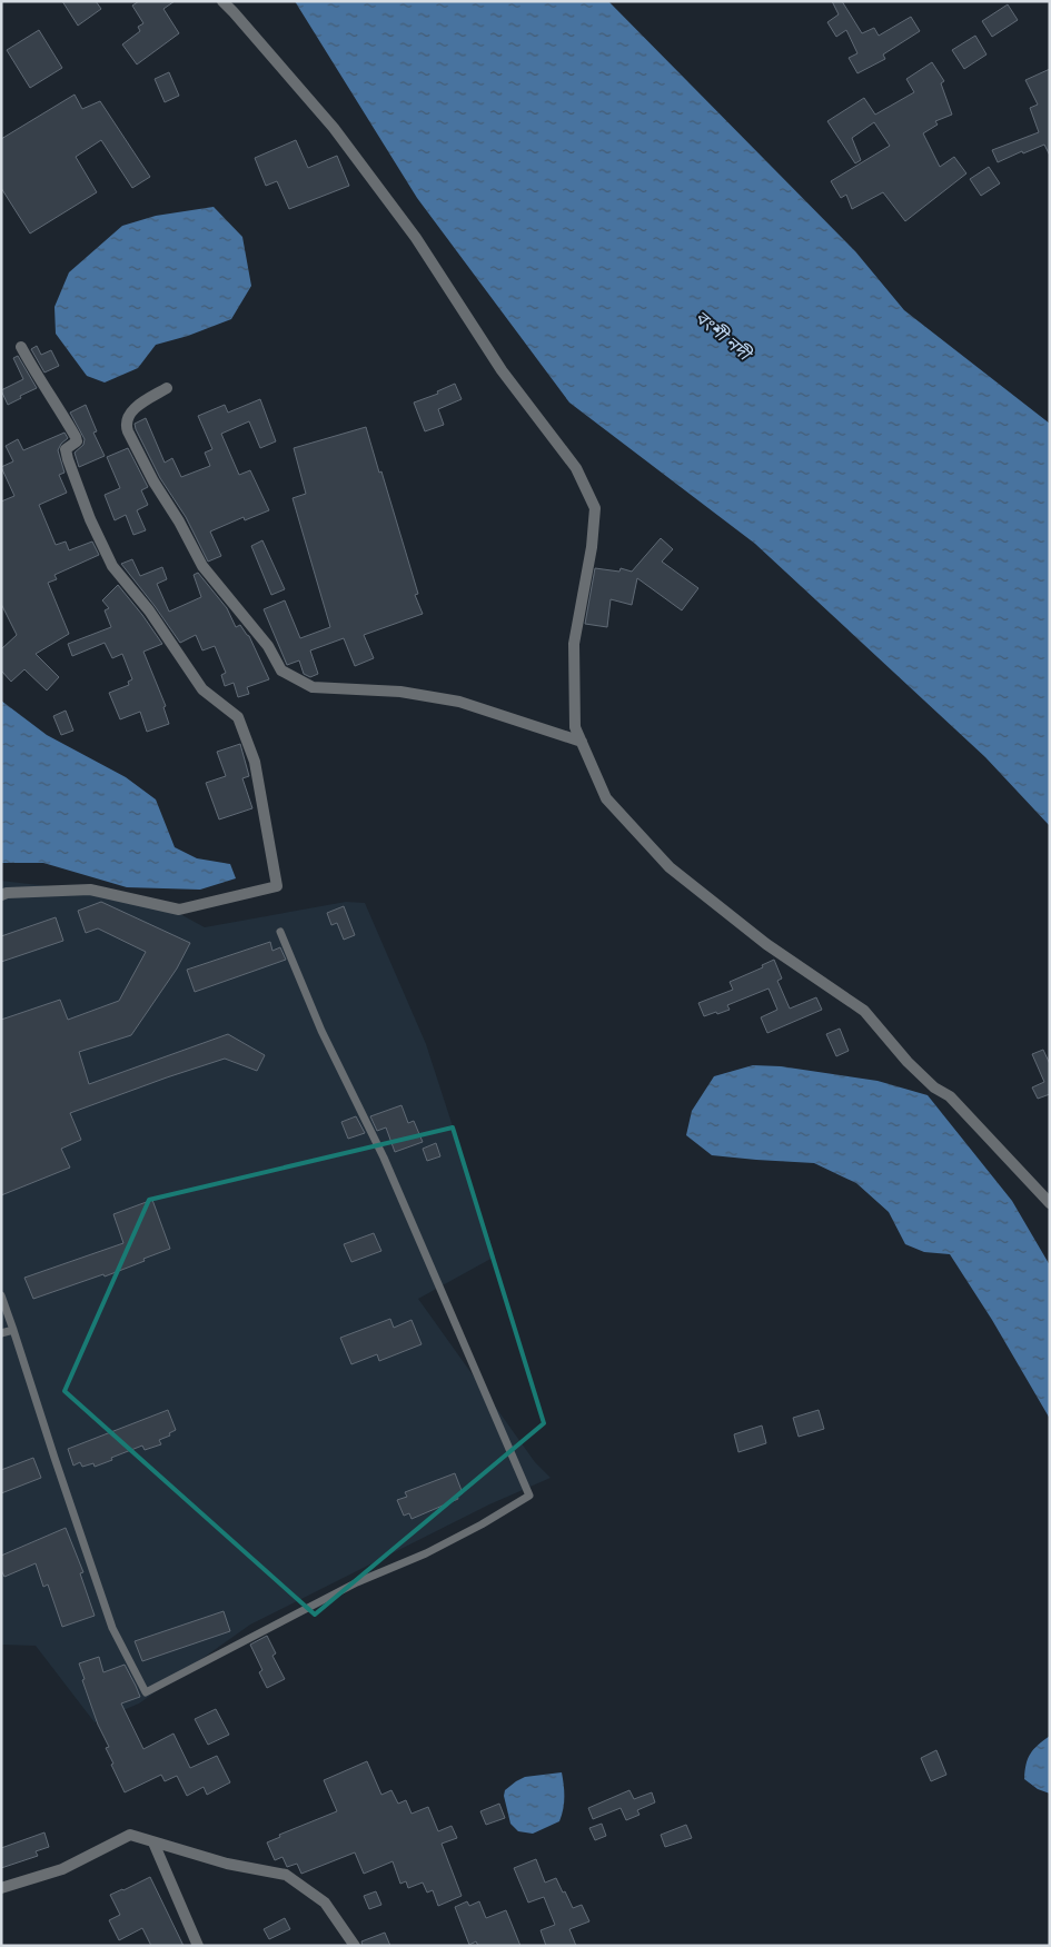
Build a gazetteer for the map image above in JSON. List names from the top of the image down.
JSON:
{
  "water": ["বংশী নদী"]
}
